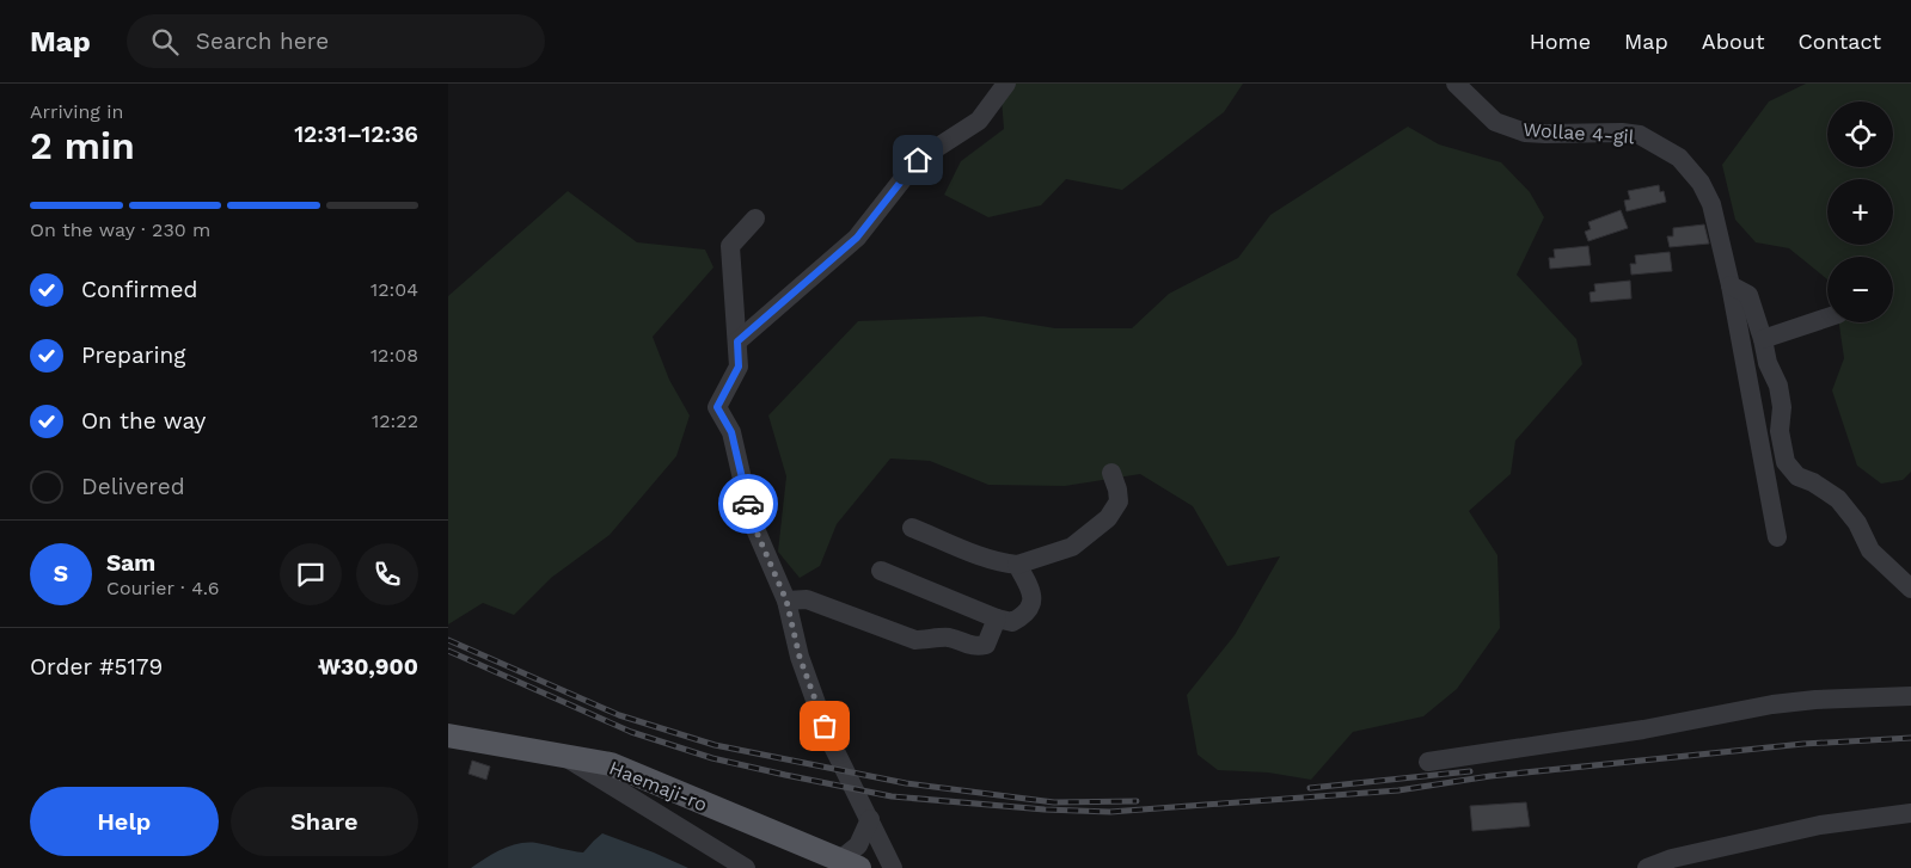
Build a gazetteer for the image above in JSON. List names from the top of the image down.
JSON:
{
  "streets": {
    "main road": ["Haemaji-ro"],
    "street": ["Wollae 4-gil"]
  },
  "page": {
    "header": "Map",
    "search": "Search here",
    "nav": [
      "Home",
      "Map",
      "About",
      "Contact"
    ],
    "heading": ["2 min", "Arriving in", "12:31–12:36"],
    "panel": [
      "Sam",
      "Courier · 4.6",
      "Order #5179",
      "₩30,900"
    ],
    "map_buttons": ["+", "−"],
    "bar": "On the way · 230 m",
    "list": [
      ["Confirmed", "12:04"],
      ["Preparing", "12:08"],
      ["On the way", "12:22"],
      "Delivered"
    ],
    "round": "S",
    "buttons": ["Help", "Share"]
  }
}
